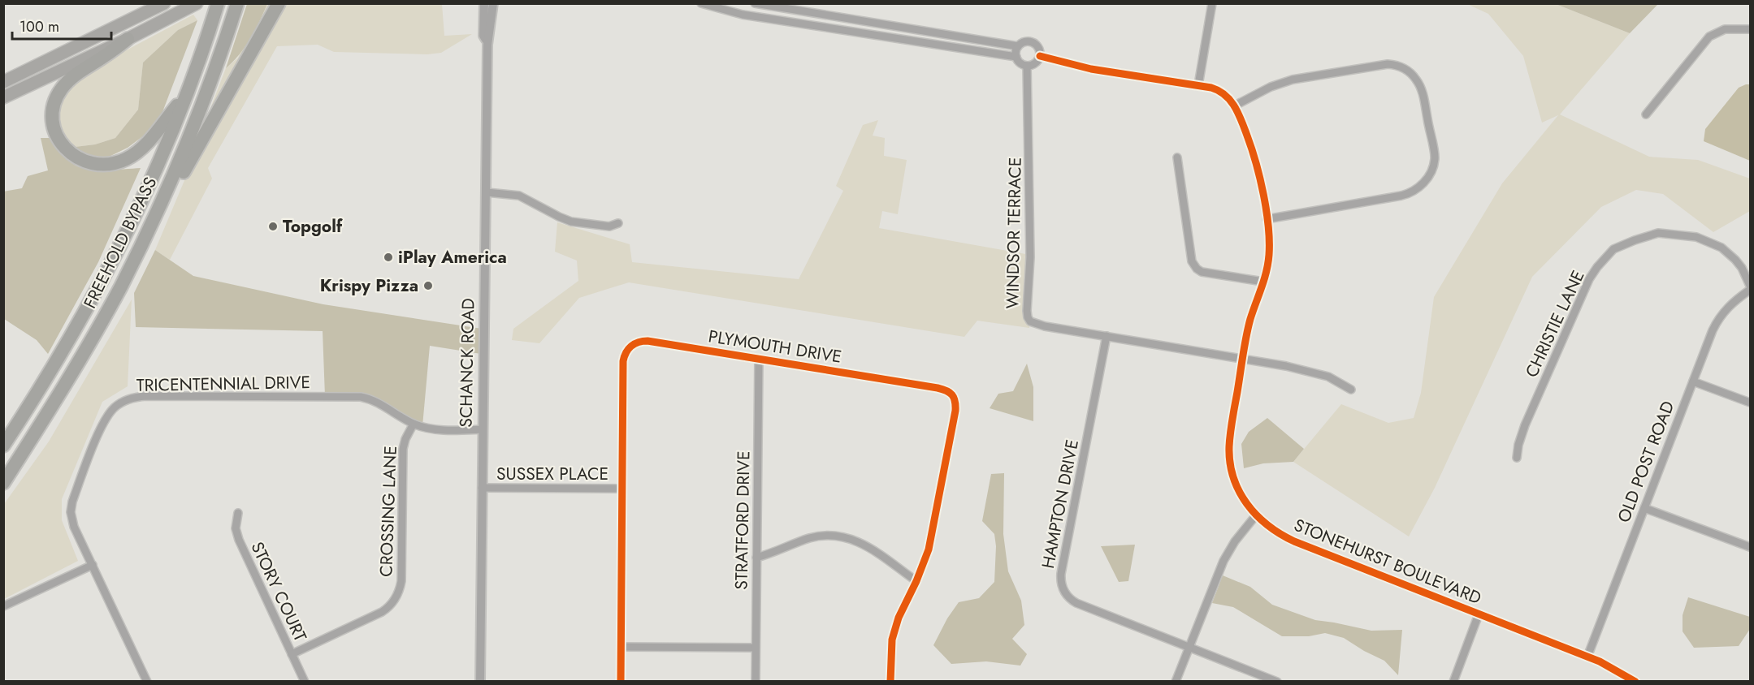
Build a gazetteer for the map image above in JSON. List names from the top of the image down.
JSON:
{
  "streets": {
    "highway": ["FREEHOLD BYPASS"],
    "street": [
      "WINDSOR TERRACE",
      "CHRISTIE LANE",
      "PLYMOUTH DRIVE",
      "SCHANCK ROAD",
      "TRICENTENNIAL DRIVE",
      "OLD POST ROAD",
      "SUSSEX PLACE",
      "HAMPTON DRIVE",
      "CROSSING LANE",
      "STRATFORD DRIVE",
      "STONEHURST BOULEVARD",
      "STORY COURT"
    ]
  },
  "crossings": [
    ["WINDSOR TERRACE", "HAMPTON DRIVE"],
    ["WINDSOR TERRACE", "STONEHURST BOULEVARD"],
    ["PLYMOUTH DRIVE", "SUSSEX PLACE"],
    ["PLYMOUTH DRIVE", "STRATFORD DRIVE"],
    ["SCHANCK ROAD", "TRICENTENNIAL DRIVE"],
    ["SCHANCK ROAD", "SUSSEX PLACE"],
    ["TRICENTENNIAL DRIVE", "CROSSING LANE"],
    ["OLD POST ROAD", "STONEHURST BOULEVARD"],
    ["CROSSING LANE", "STORY COURT"]
  ],
  "places": ["Topgolf", "iPlay America", "Krispy Pizza"],
  "scale_bar": "100 m"
}
